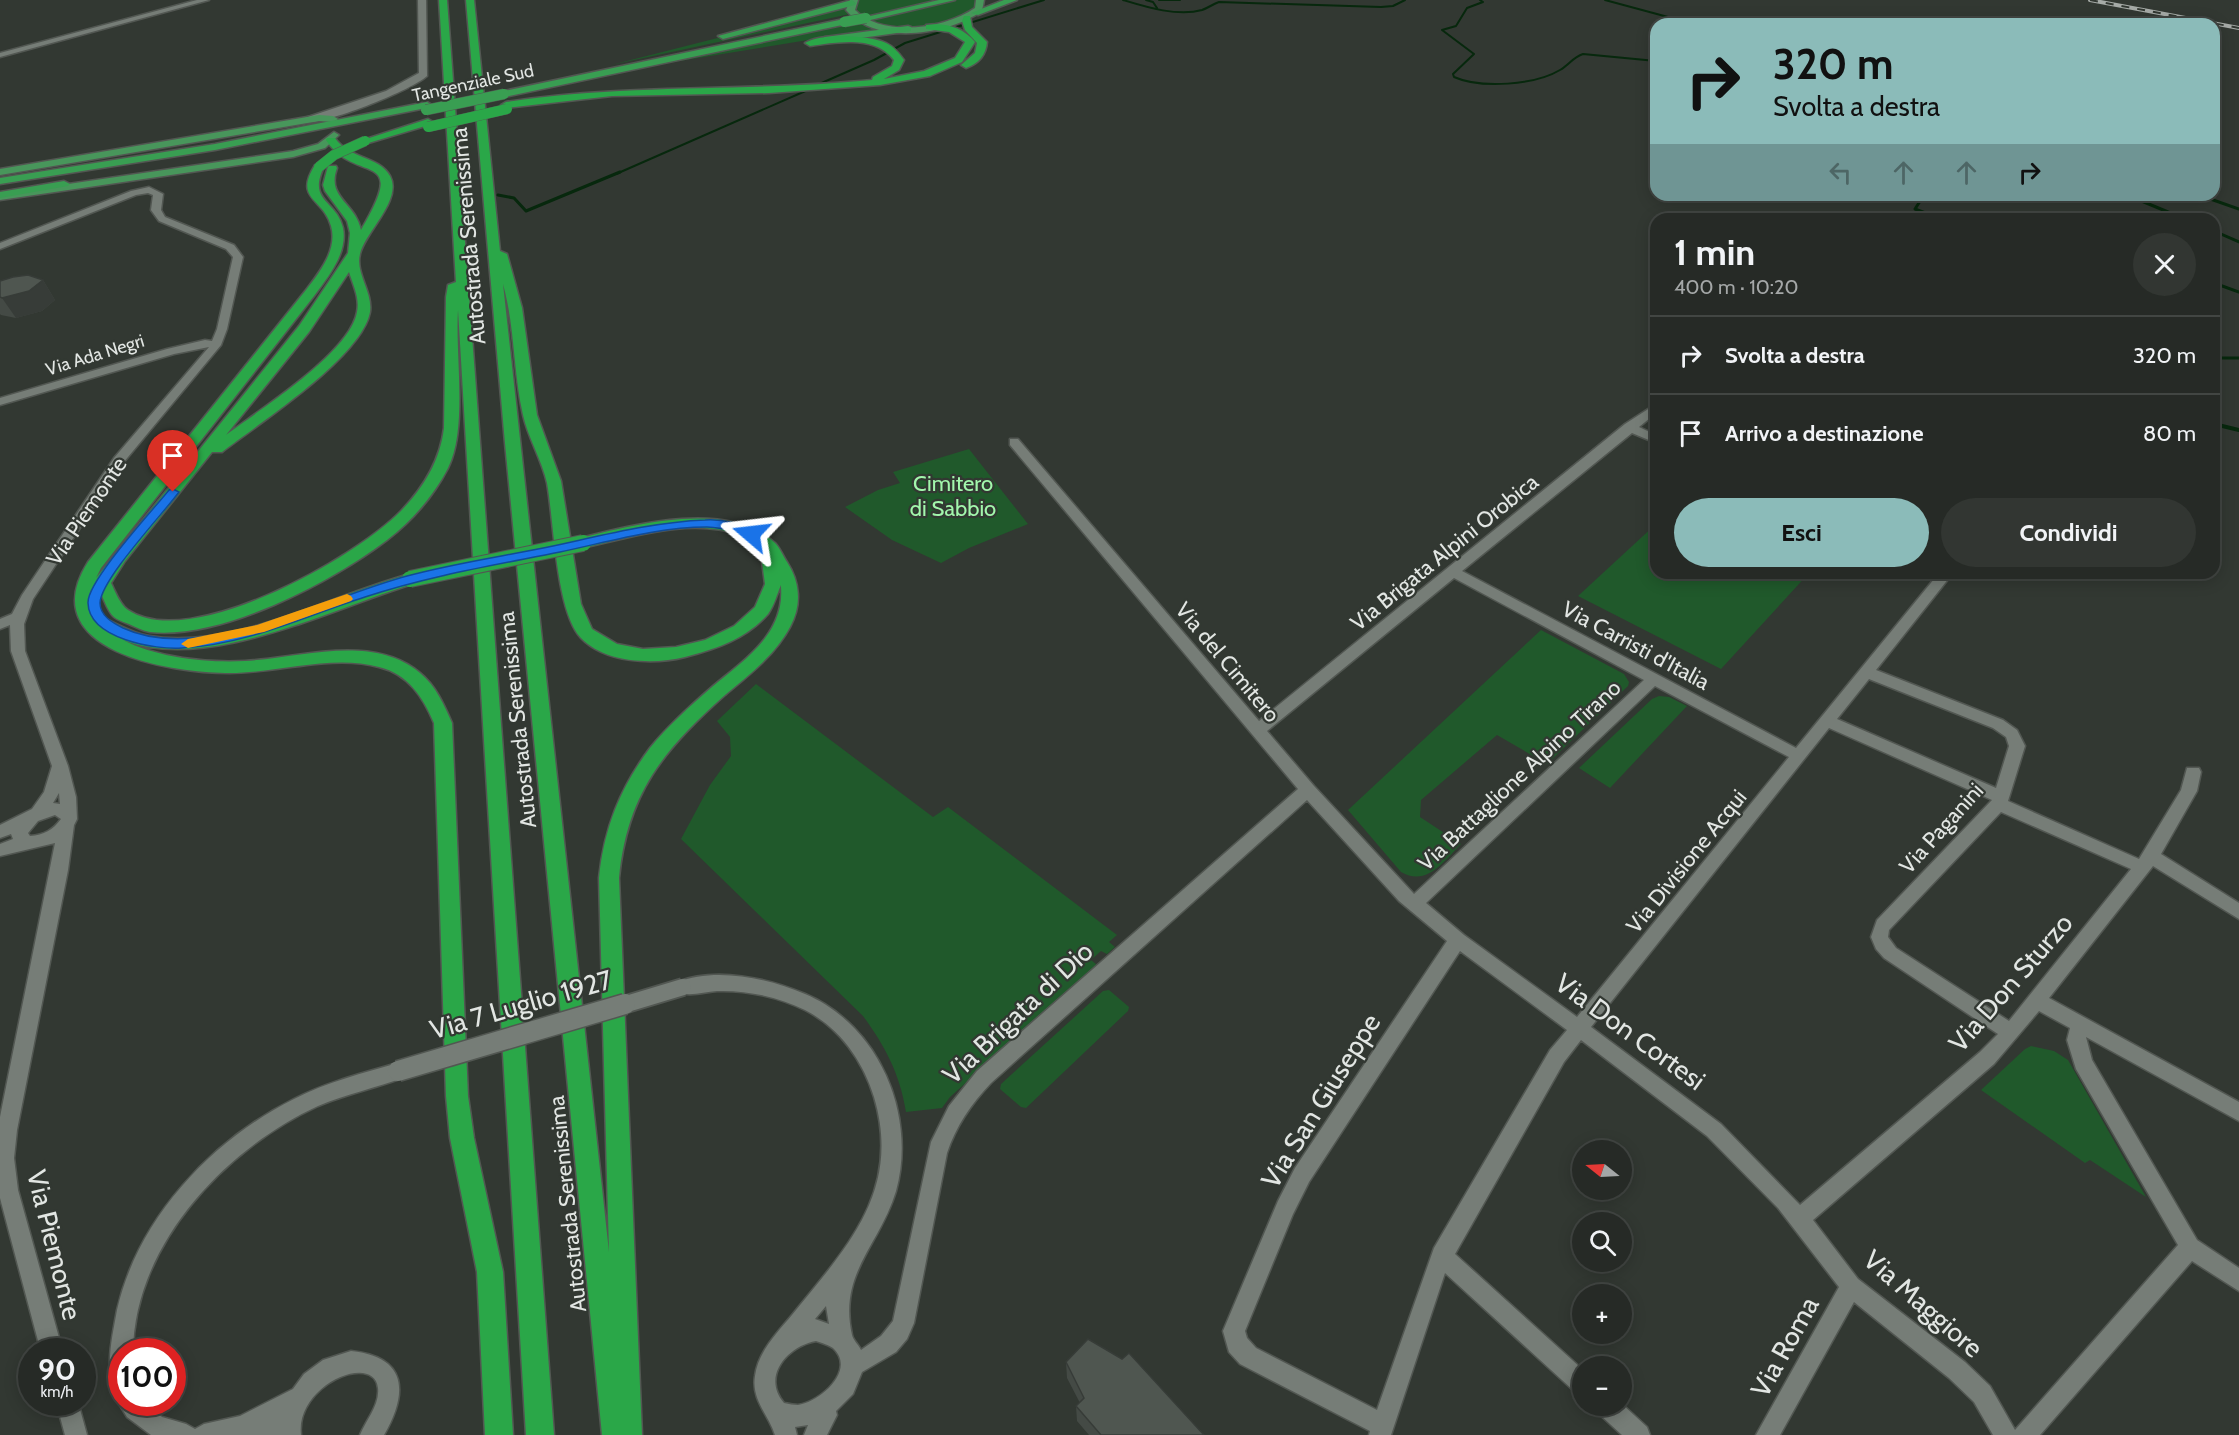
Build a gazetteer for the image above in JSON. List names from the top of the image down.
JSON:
{
  "streets": {
    "highway": ["Tangenziale Sud", "Autostrada Serenissima"],
    "street": [
      "Via Ada Negri",
      "Via Piemonte",
      "Via Brigata Alpini Orobica",
      "Via Carristi d'Italia",
      "Via del Cimitero",
      "Via Battaglione Alpino Tirano",
      "Via Paganini",
      "Via Divisione Acqui",
      "Via Don Sturzo",
      "Via 7 Luglio 1927",
      "Via Brigata di Dio",
      "Via Don Cortesi",
      "Via San Giuseppe",
      "Via Maggiore",
      "Via Roma"
    ]
  },
  "crossings": [
    ["Via Ada Negri", "Via Piemonte"],
    ["Via Brigata Alpini Orobica", "Via Carristi d'Italia"],
    ["Via Brigata Alpini Orobica", "Via del Cimitero"],
    ["Via Carristi d'Italia", "Via Battaglione Alpino Tirano"],
    ["Via Carristi d'Italia", "Via Divisione Acqui"],
    ["Via del Cimitero", "Via Battaglione Alpino Tirano"],
    ["Via del Cimitero", "Via Brigata di Dio"],
    ["Via del Cimitero", "Via Don Cortesi"],
    ["Via Battaglione Alpino Tirano", "Via Don Cortesi"],
    ["Via Paganini", "Via Divisione Acqui"],
    ["Via Paganini", "Via Don Sturzo"],
    ["Via Divisione Acqui", "Via Don Cortesi"],
    ["Via Divisione Acqui", "Via San Giuseppe"],
    ["Via Don Sturzo", "Via Don Cortesi"],
    ["Via Don Sturzo", "Via Maggiore"],
    ["Via 7 Luglio 1927", "Via Brigata di Dio"],
    ["Via Don Cortesi", "Via San Giuseppe"],
    ["Via Don Cortesi", "Via Maggiore"],
    ["Via Maggiore", "Via Roma"]
  ],
  "parks": ["Cimitero di Sabbio"],
  "north": "left",
  "page": {
    "turn": ["320 m", "Svolta a destra"],
    "heading": ["1 min", "400 m · 10:20"],
    "list": [
      {
        "name": "Svolta a destra",
        "value": "320 m"
      },
      {
        "name": "Arrivo a destinazione",
        "value": "80 m"
      }
    ],
    "buttons": ["Esci", "Condividi"],
    "map_buttons": ["+", "−"],
    "speed": "90 km/h",
    "limit": "100"
  }
}
